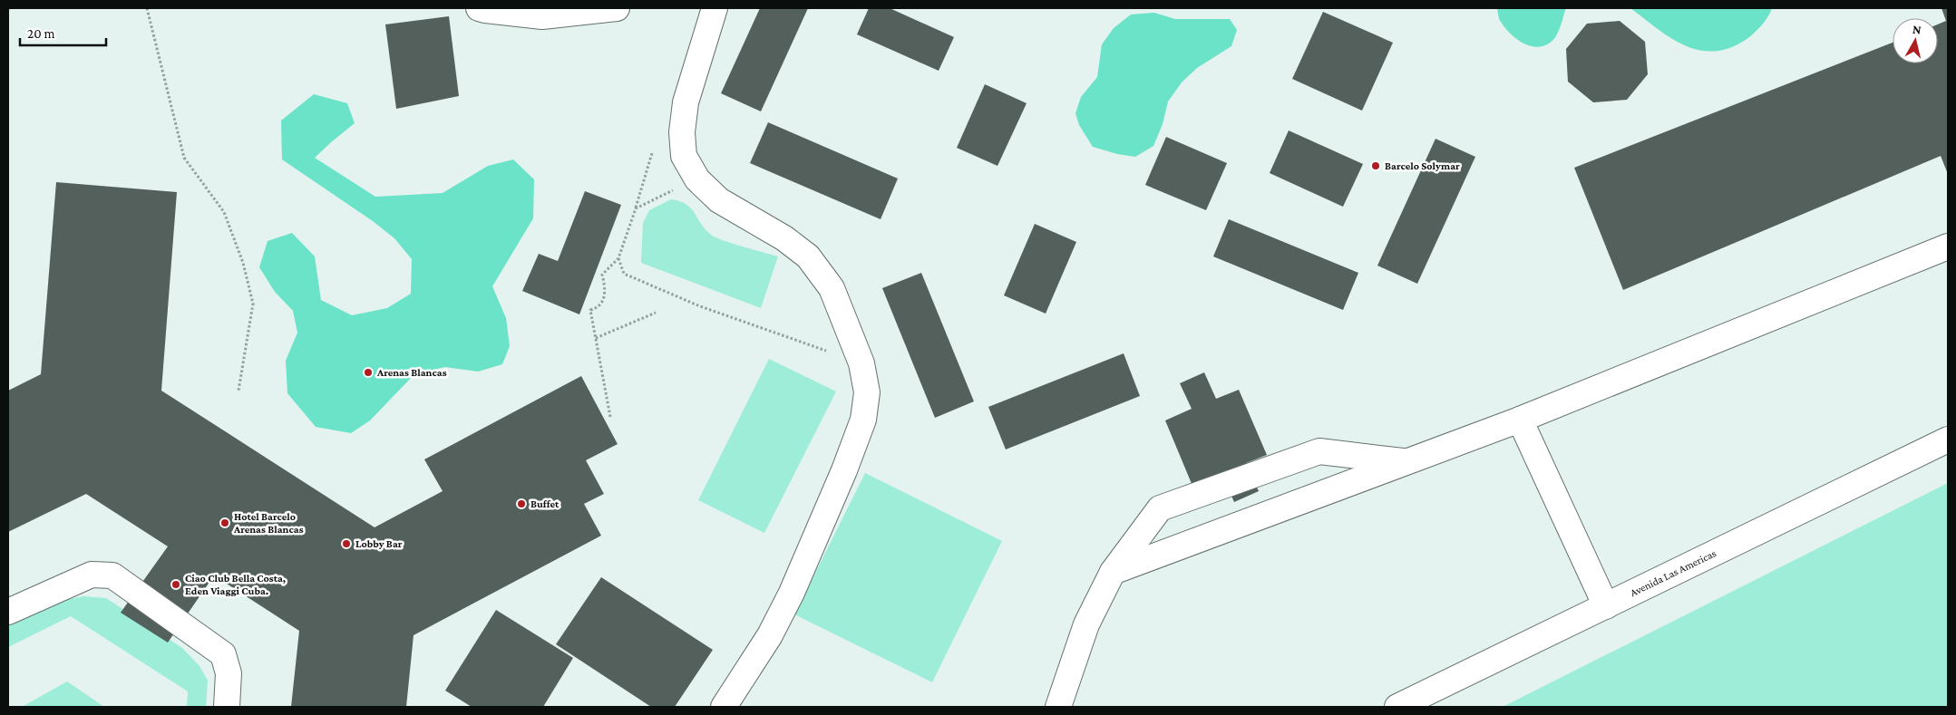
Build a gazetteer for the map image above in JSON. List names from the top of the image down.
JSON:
{
  "streets": {
    "street": ["Avenida Las Americas"]
  },
  "places": [
    "Barcelo Solymar",
    "Arenas Blancas",
    "Buffet",
    "Hotel Barcelo Arenas Blancas",
    "Lobby Bar",
    "Ciao Club Bella Costa, Eden Viaggi Cuba."
  ],
  "scale_bar": "20 m",
  "north": "top"
}
